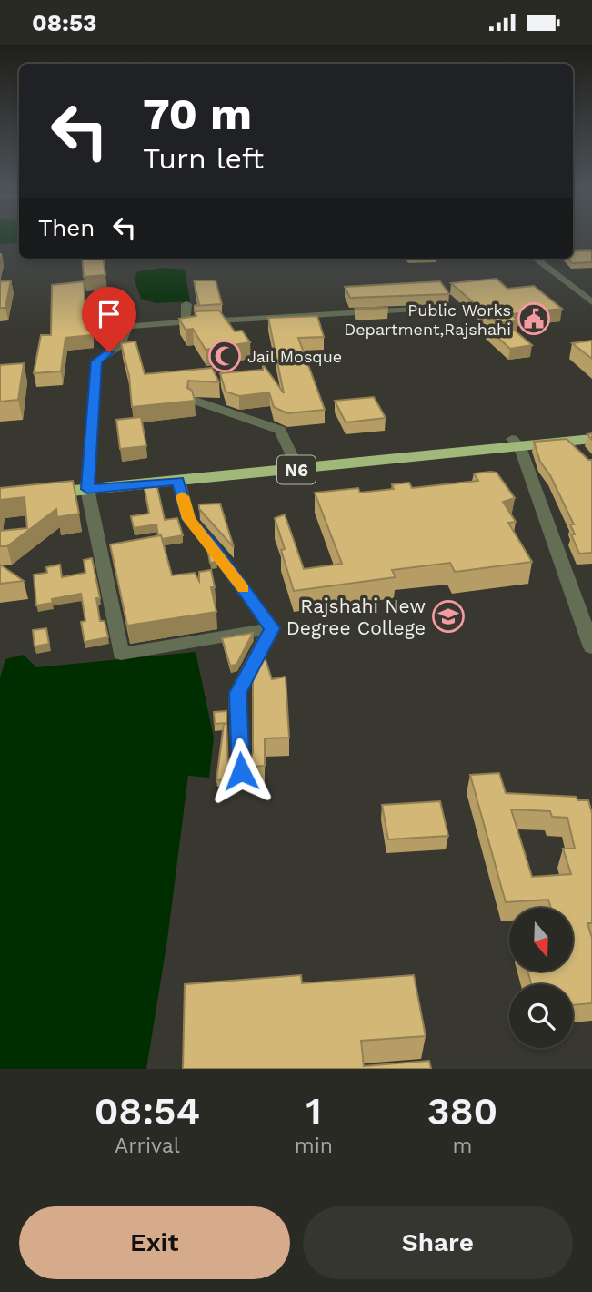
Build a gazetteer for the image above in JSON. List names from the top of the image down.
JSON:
{
  "streets": {
    "highway": ["N6"]
  },
  "places": {
    "public building": ["Public Works Department,Rajshahi"],
    "mosque": ["Jail Mosque"],
    "school or university": ["Rajshahi New Degree College"]
  },
  "north": "bottom",
  "page": {
    "status": "08:53",
    "turn": ["70 m", "Turn left"],
    "then": "Then",
    "eta": [
      "08:54",
      "Arrival",
      "1",
      "min",
      "380",
      "m"
    ],
    "buttons": ["Exit", "Share"]
  }
}
